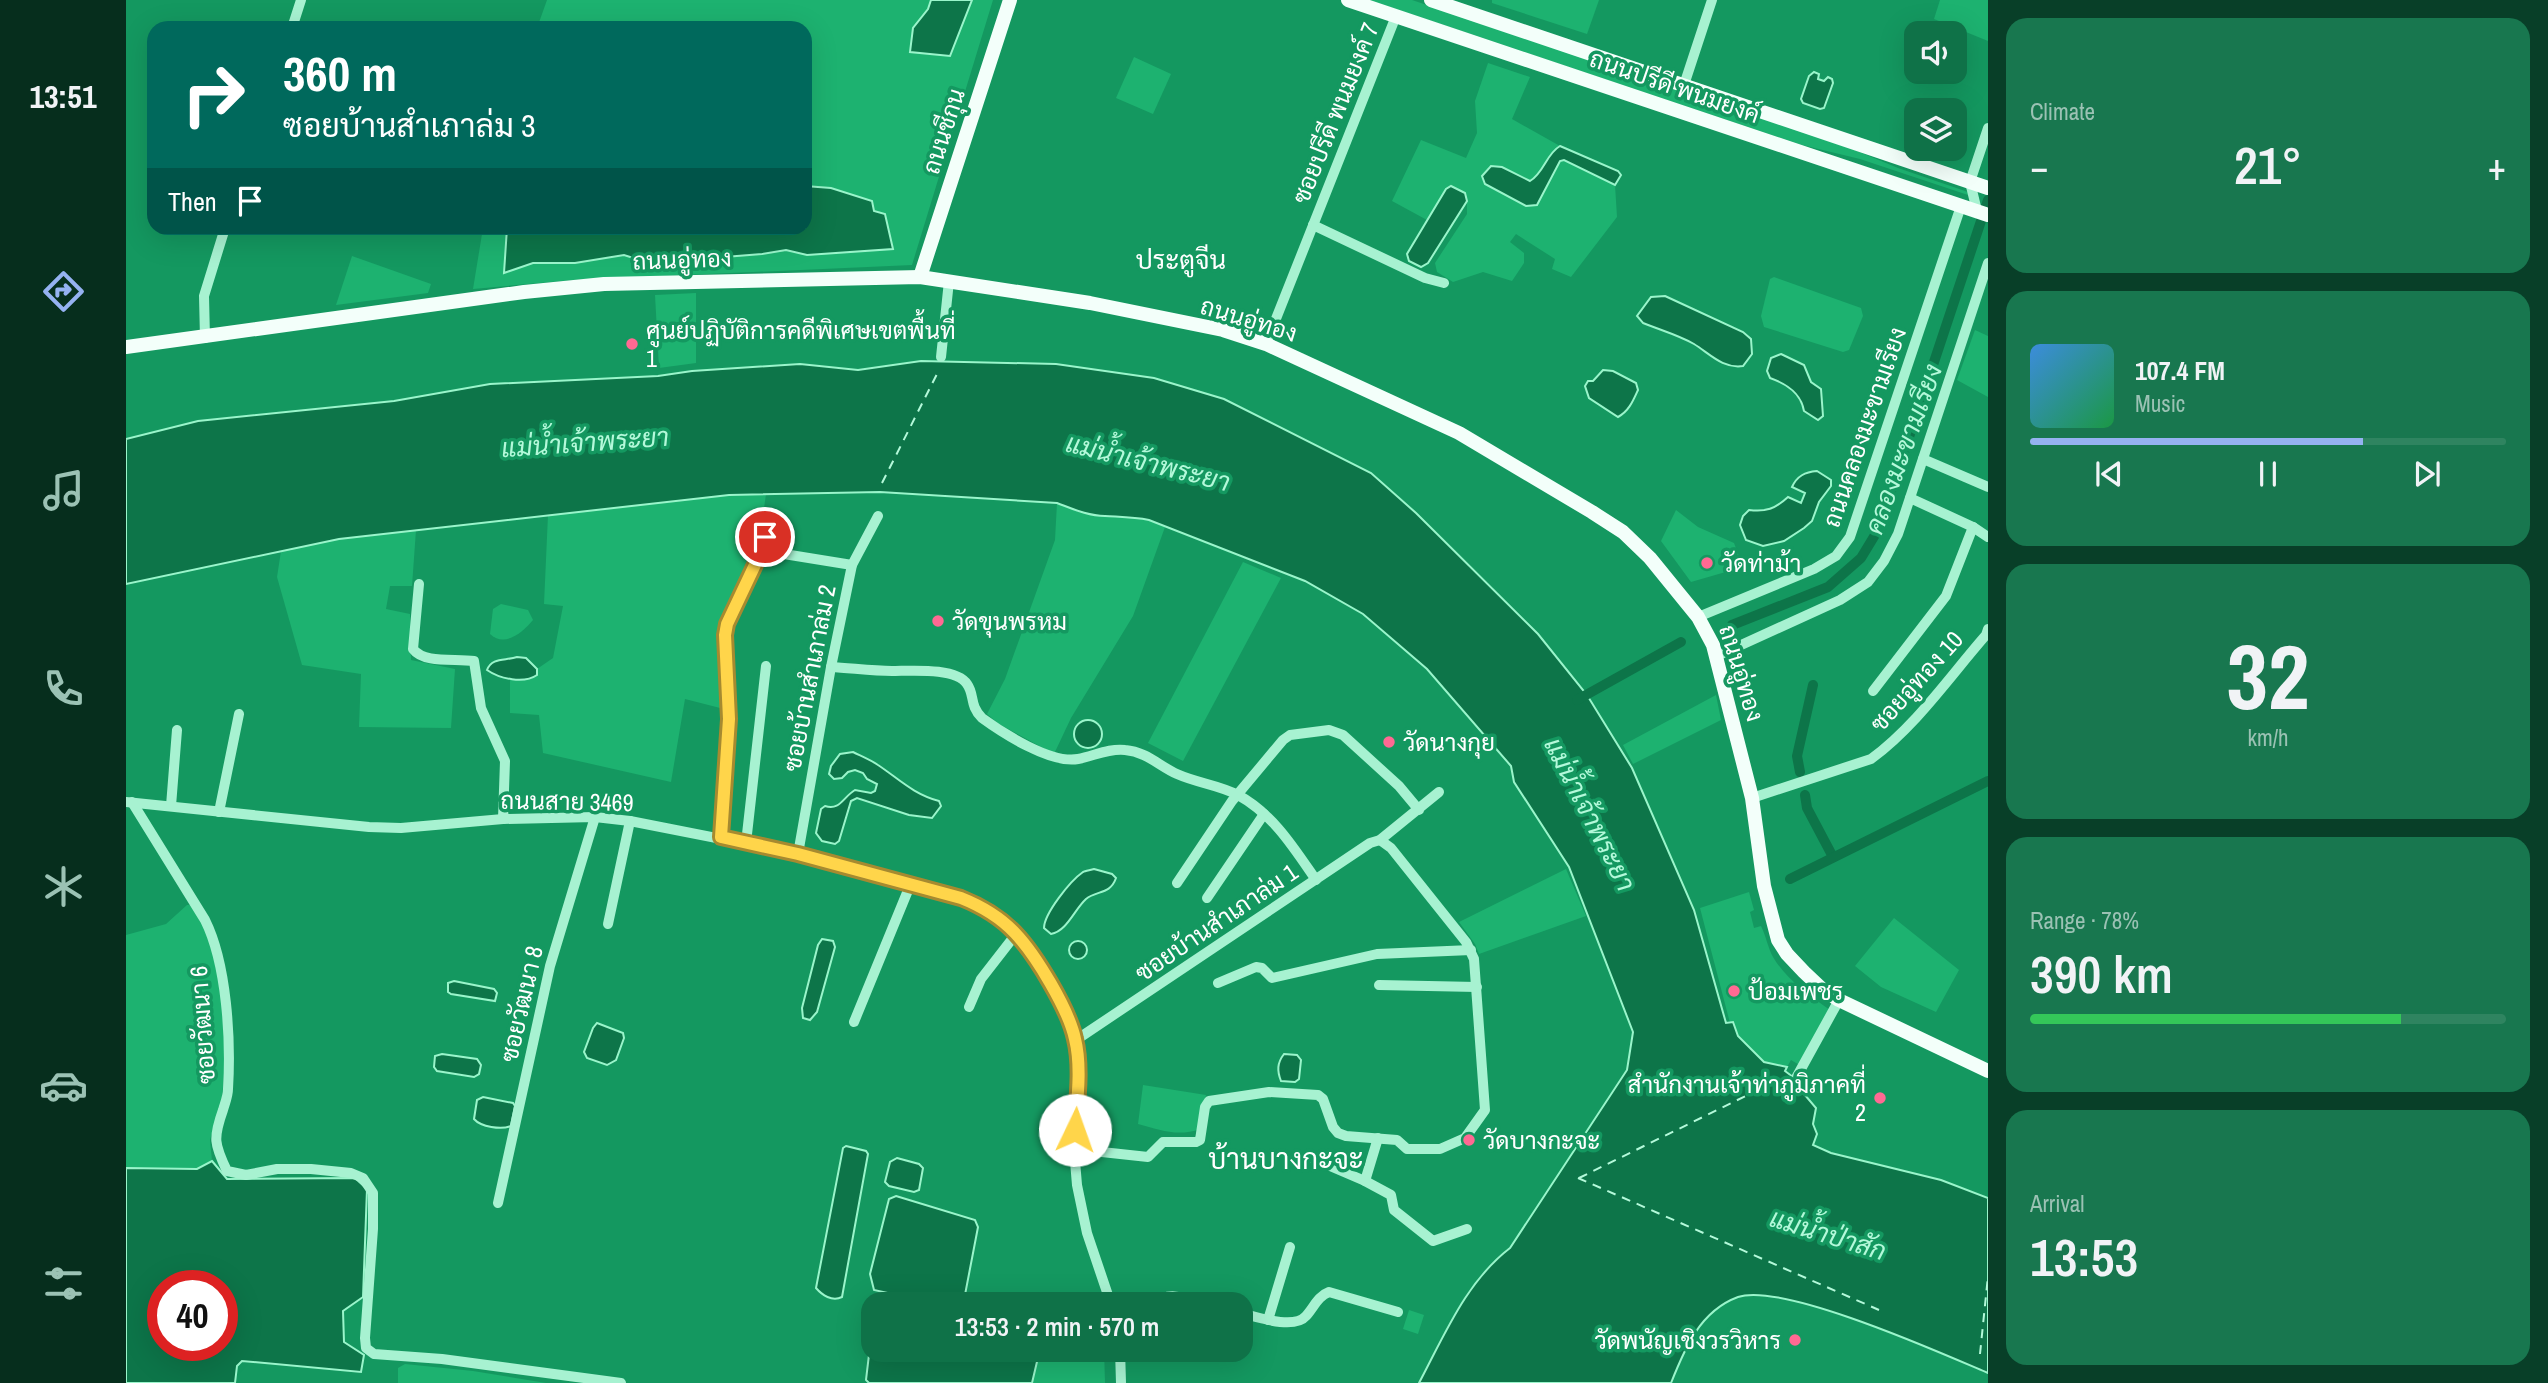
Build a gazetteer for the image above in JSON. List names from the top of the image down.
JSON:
{
  "streets": {
    "main road": ["ถนนปรีดี พนมยงค์", "ถนนชีกุน", "ถนนอู่ทอง"],
    "street": [
      "ซอยปรีดี พนมยงค์ 7",
      "ถนนคลองมะขามเรียง",
      "ซอยบ้านสำเภาล่ม 2",
      "ซอยอู่ทอง 10",
      "ถนนสาย 3469",
      "ซอยบ้านสำเภาล่ม 1",
      "ซอยวัฒนา 8",
      "ซอยวัฒนา 6"
    ]
  },
  "crossings": [
    ["ถนนปรีดี พนมยงค์", "ซอยปรีดี พนมยงค์ 7"],
    ["ถนนปรีดี พนมยงค์", "ถนนคลองมะขามเรียง"],
    ["ซอยปรีดี พนมยงค์ 7", "ถนนอู่ทอง"],
    ["ถนนชีกุน", "ถนนอู่ทอง"],
    ["ถนนอู่ทอง", "ถนนคลองมะขามเรียง"],
    ["ถนนอู่ทอง", "ซอยอู่ทอง 10"],
    ["ซอยบ้านสำเภาล่ม 2", "ถนนสาย 3469"],
    ["ถนนสาย 3469", "ซอยบ้านสำเภาล่ม 1"],
    ["ถนนสาย 3469", "ซอยวัฒนา 8"],
    ["ถนนสาย 3469", "ซอยวัฒนา 6"]
  ],
  "districts": ["ประตูจีน", "บ้านบางกะจะ"],
  "water": ["แม่น้ำเจ้าพระยา", "คลองมะขามเรียง", "แม่น้ำป่าสัก"],
  "places": [
    "ศูนย์ปฏิบัติการคดีพิเศษเขตพื้นที่ 1",
    "วัดท่าม้า",
    "วัดขุนพรหม",
    "วัดนางกุย",
    "ป้อมเพชร",
    "สํานักงานเจ้าท่าภูมิภาคที่ 2",
    "วัดบางกะจะ",
    "วัดพนัญเชิงวรวิหาร"
  ],
  "page": {
    "tabs": "13:51",
    "tile": [
      "Climate",
      ["32", "km/h"],
      ["Range · 78%", "390 km"],
      ["Arrival", "13:53"]
    ],
    "turn": ["360 m", "ซอยบ้านสำเภาล่ม 3"],
    "heat": ["−", "21°", "+"],
    "then": "Then",
    "song": ["107.4 FM", "Music"],
    "limit": "40",
    "trip": "13:53 · 2 min · 570 m"
  }
}
